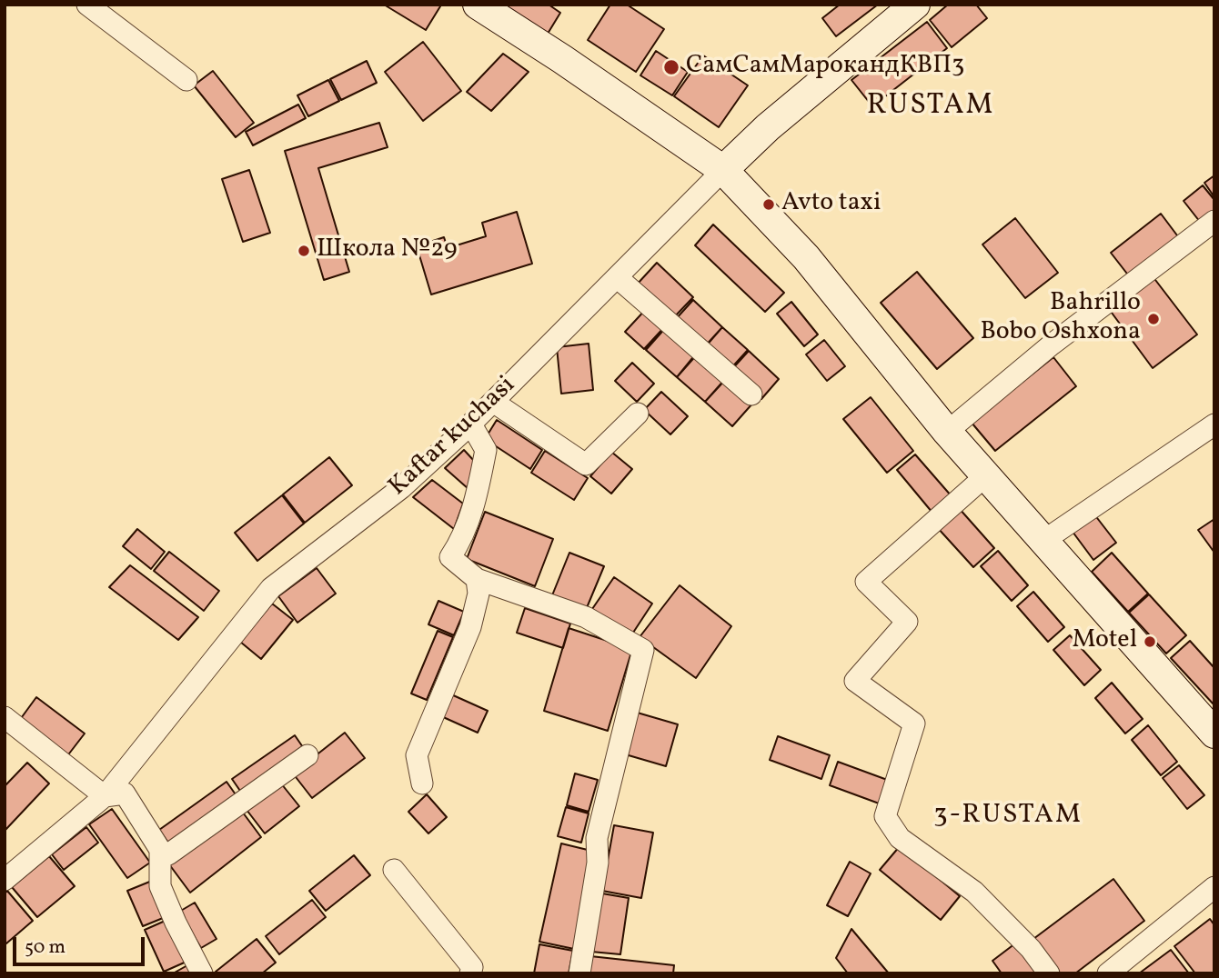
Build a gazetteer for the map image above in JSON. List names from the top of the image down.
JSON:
{
  "streets": {
    "main road": ["Kaftar kuchasi"]
  },
  "districts": ["RUSTAM", "3-RUSTAM"],
  "places": [
    "СамСамМарокандКВП3",
    "Avto taxi",
    "Школа №29",
    "Bahrillo Bobo Oshxona",
    "Motel"
  ],
  "scale_bar": "50 m"
}
